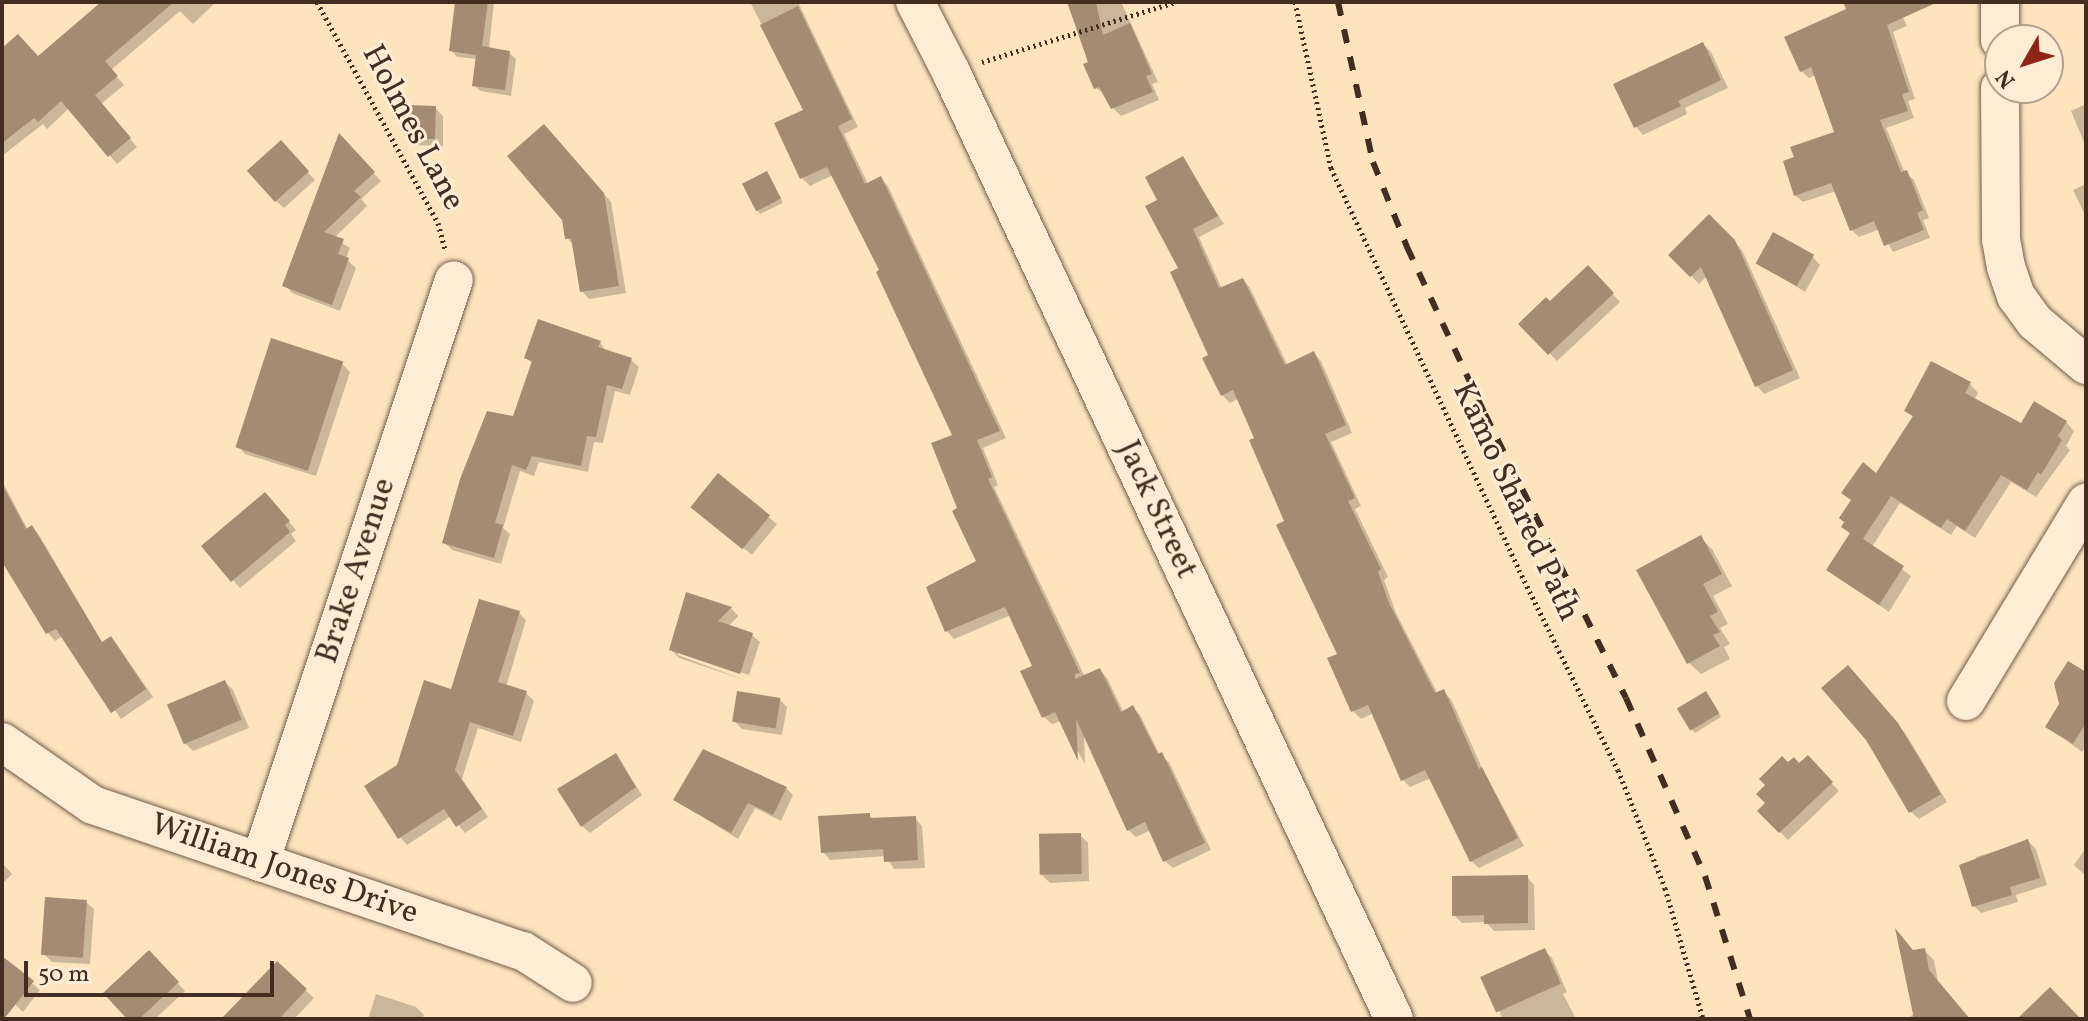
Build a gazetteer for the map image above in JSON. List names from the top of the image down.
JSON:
{
  "streets": {
    "street": ["Jack Street", "Brake Avenue", "William Jones Drive"],
    "path": ["Holmes Lane", "Kamo Shared Path"]
  },
  "crossings": [
    ["Holmes Lane", "Brake Avenue"],
    ["Brake Avenue", "William Jones Drive"]
  ],
  "scale_bar": "50 m",
  "north": "bottom left"
}
